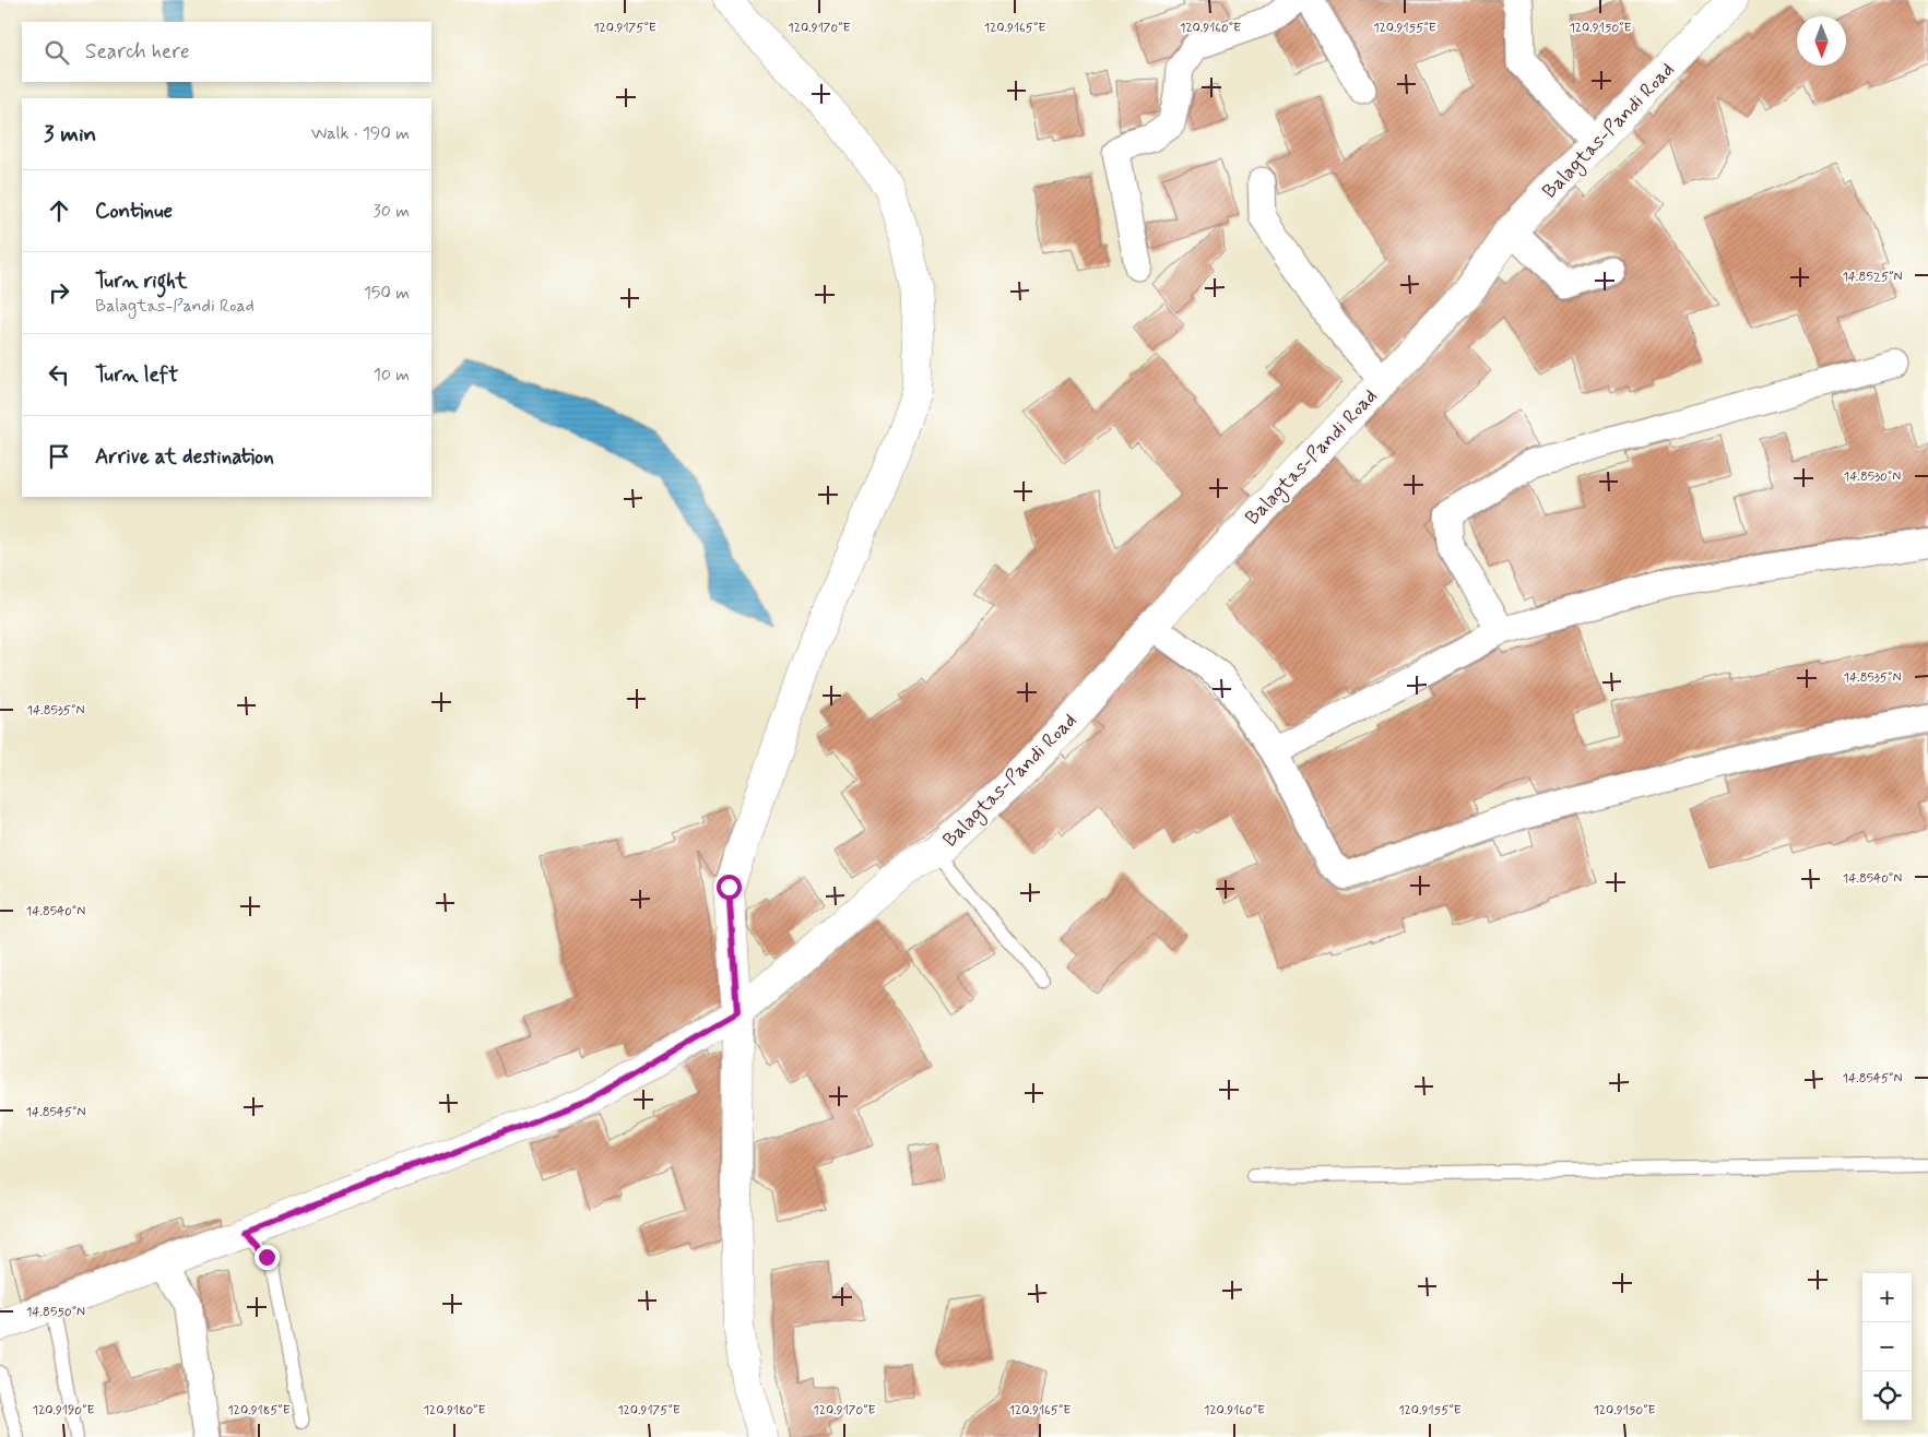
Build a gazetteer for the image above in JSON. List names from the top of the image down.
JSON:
{
  "streets": {
    "main road": ["Balagtas-Pandi Road"]
  },
  "north": "bottom",
  "page": {
    "search": "Search here",
    "heading": ["3 min", "Walk · 190 m"],
    "list": [
      ["Continue", "30 m"],
      ["Turn right", "Balagtas-Pandi Road", "150 m"],
      ["Turn left", "10 m"],
      "Arrive at destination"
    ],
    "map_buttons": ["+", "−"]
  },
  "coordinates": [
    "120.9175°E",
    "120.9170°E",
    "120.9165°E",
    "120.9160°E",
    "120.9155°E",
    "120.9150°E",
    "14.8525°N",
    "14.8530°N",
    "14.8535°N",
    "14.8540°N",
    "14.8545°N",
    "14.8550°N",
    "120.9190°E",
    "120.9185°E",
    "120.9180°E"
  ]
}
